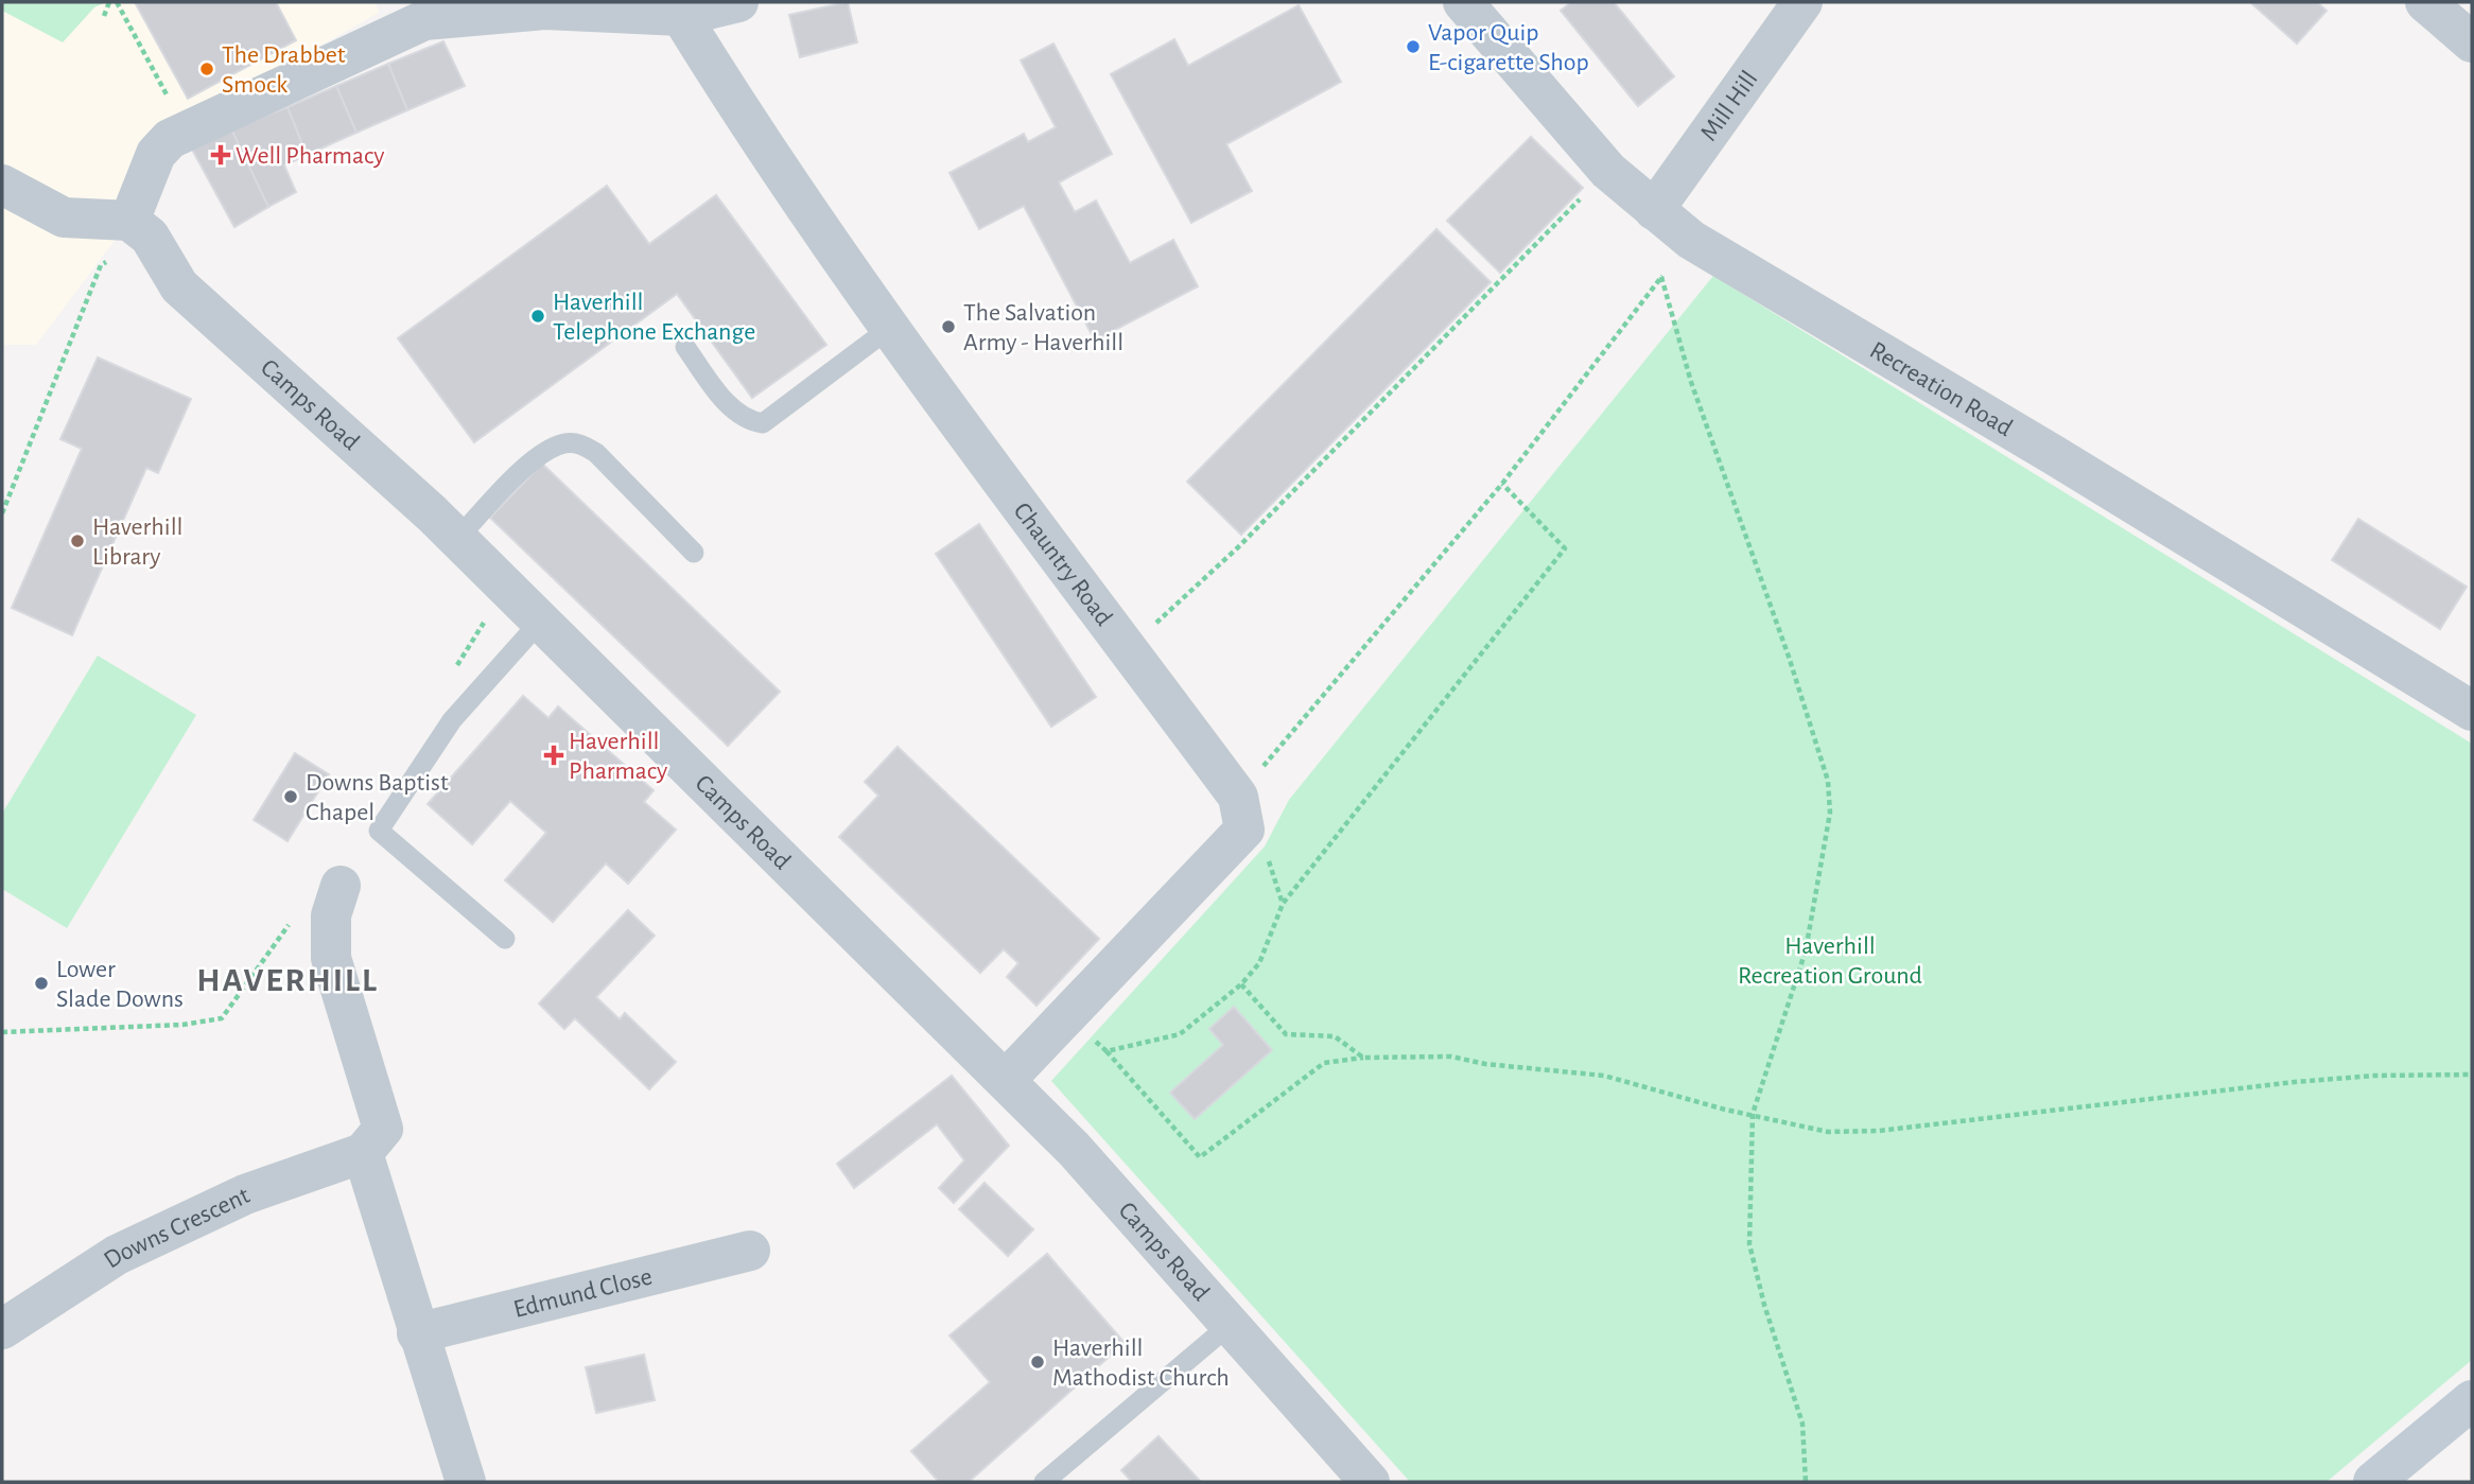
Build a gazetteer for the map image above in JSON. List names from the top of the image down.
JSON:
{
  "streets": {
    "street": [
      "Mill Hill",
      "Recreation Road",
      "Camps Road",
      "Chauntry Road",
      "Downs Crescent",
      "Edmund Close"
    ]
  },
  "crossings": [
    ["Mill Hill", "Recreation Road"]
  ],
  "districts": ["HAVERHILL"],
  "parks": ["Haverhill Recreation Ground"],
  "places": {
    "other": [
      "Vapor Quip E-cigarette Shop",
      "The Drabbet Smock",
      "Haverhill Telephone Exchange",
      "The Salvation Army - Haverhill",
      "Haverhill Library",
      "Downs Baptist Chapel",
      "Lower Slade Downs",
      "Haverhill Mathodist Church"
    ],
    "health": ["Well Pharmacy", "Haverhill Pharmacy"]
  }
}
